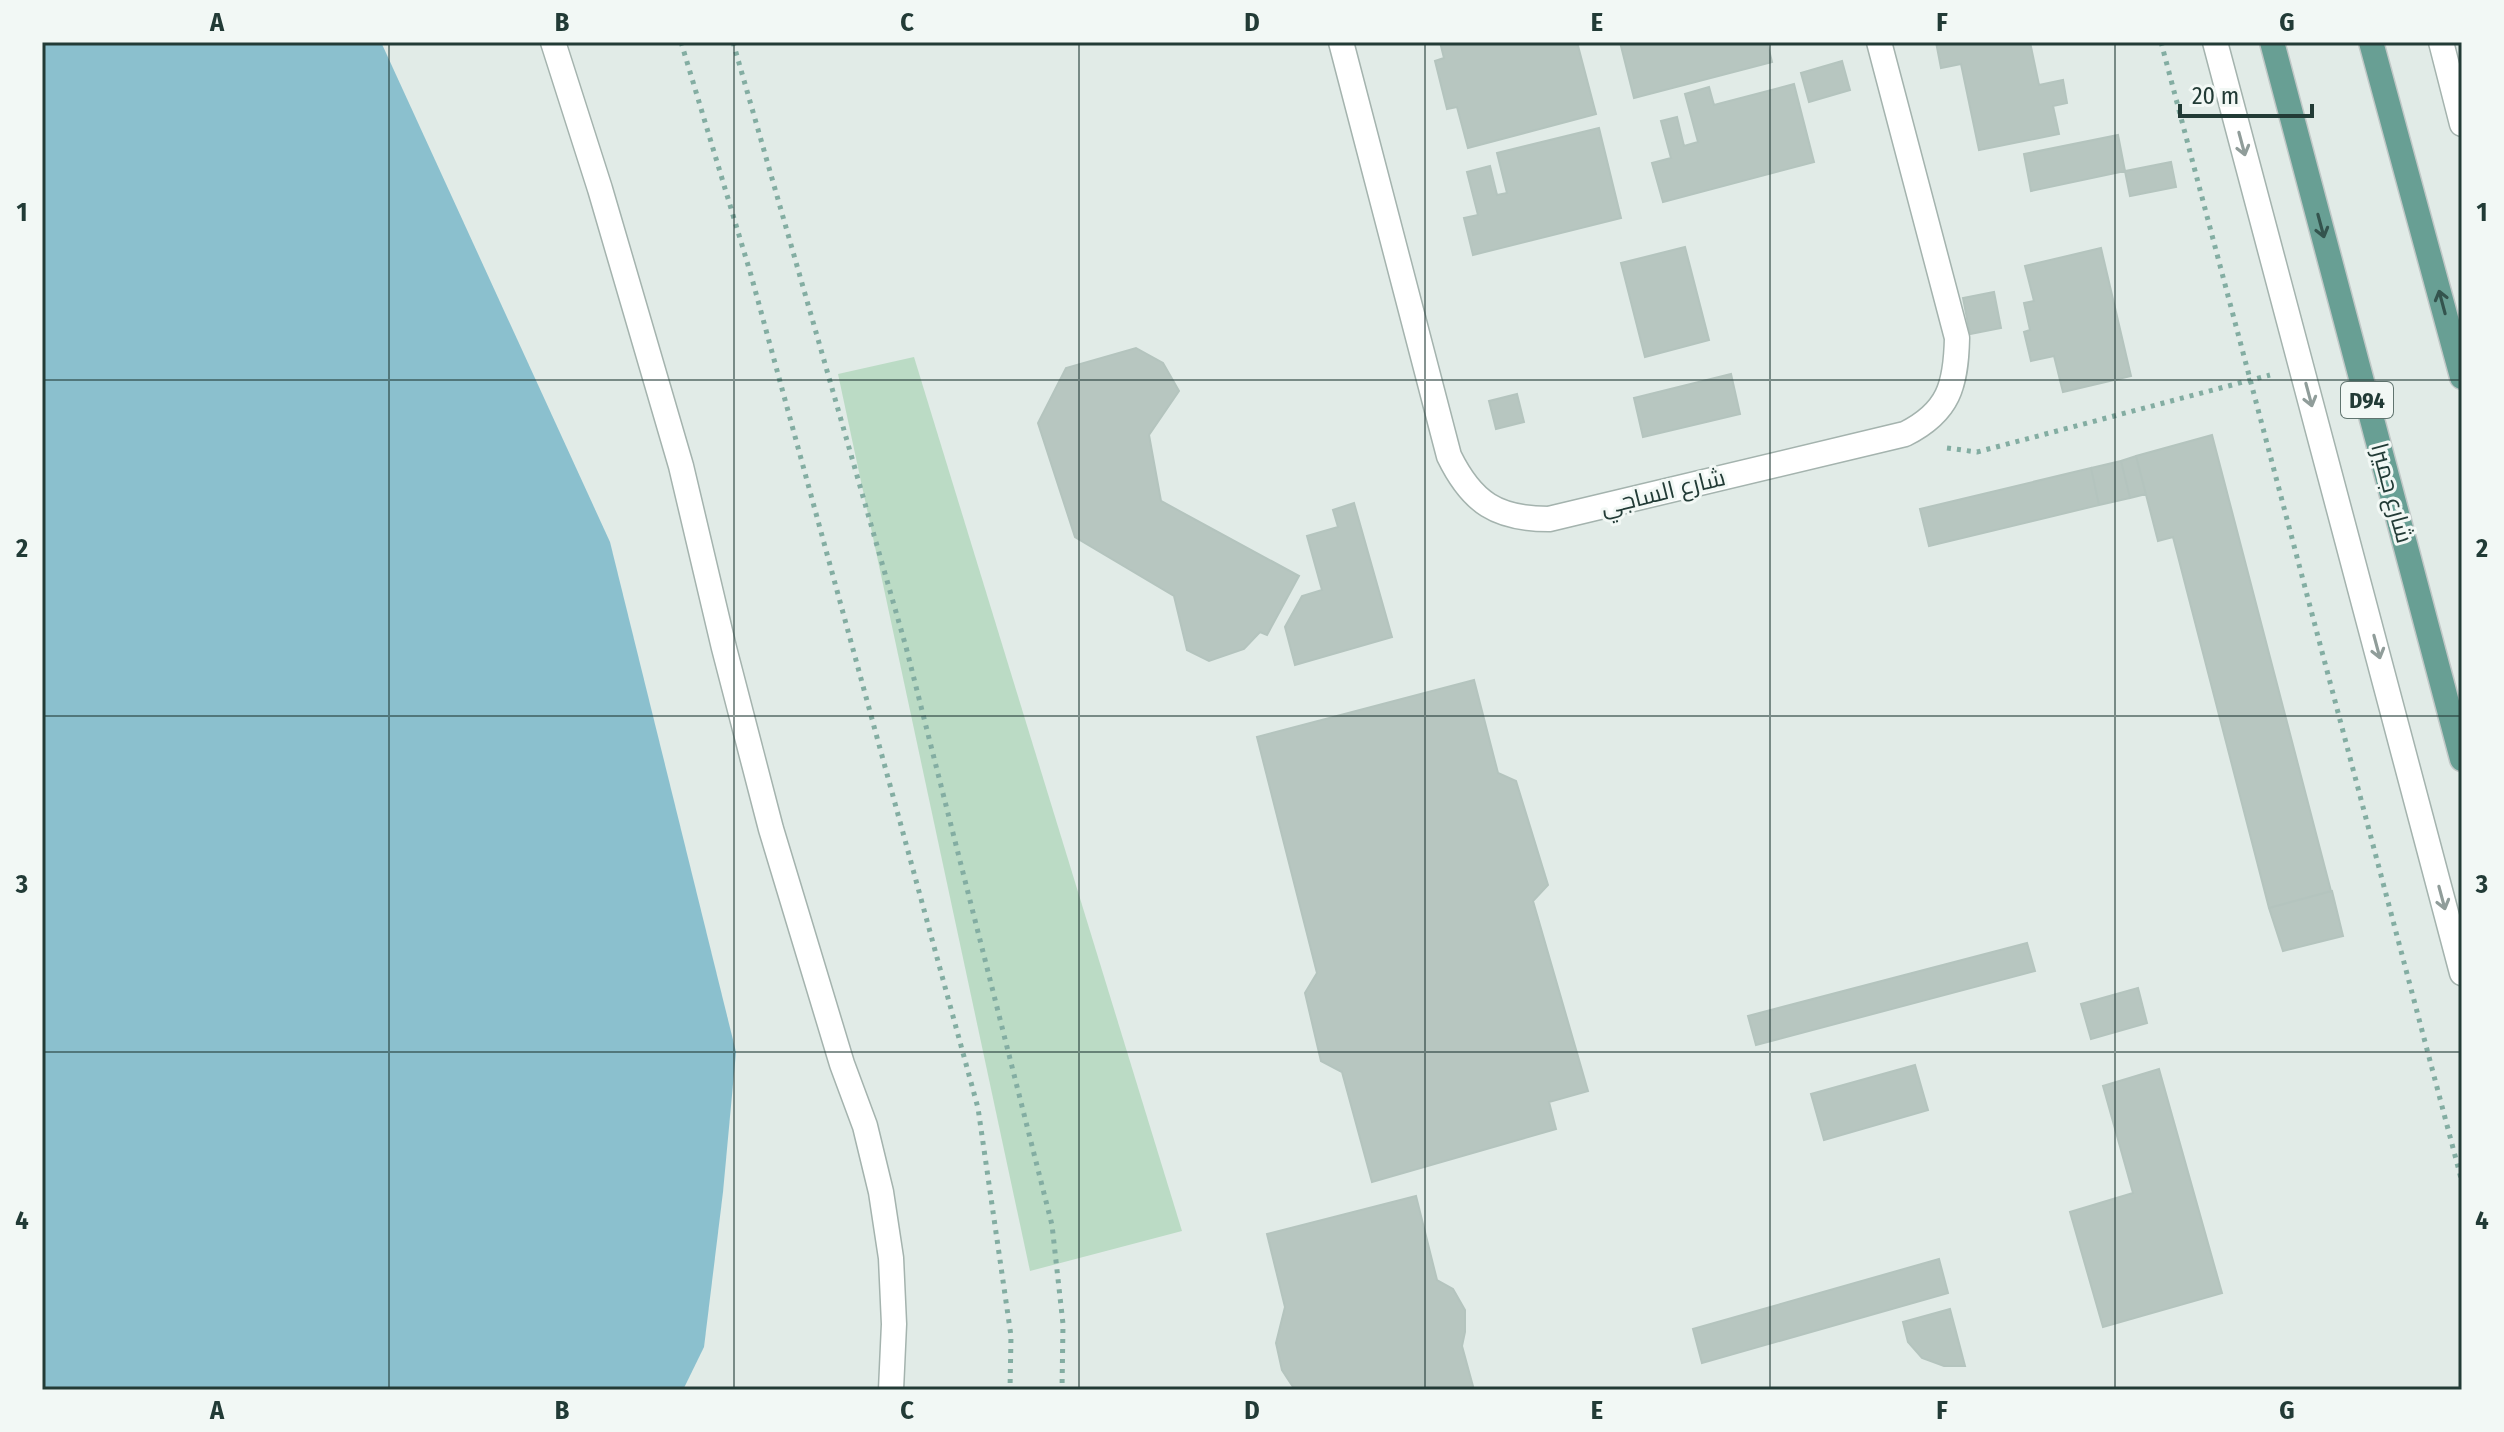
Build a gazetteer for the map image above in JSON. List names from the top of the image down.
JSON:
{
  "streets": {
    "main road": ["D94", "شارع جميرا"],
    "street": ["شارع الساجي"]
  },
  "scale_bar": "20 m",
  "grid": {
    "columns": [
      "A",
      "B",
      "C",
      "D",
      "E",
      "F",
      "G"
    ],
    "rows": [
      "1",
      "2",
      "3",
      "4"
    ]
  }
}
